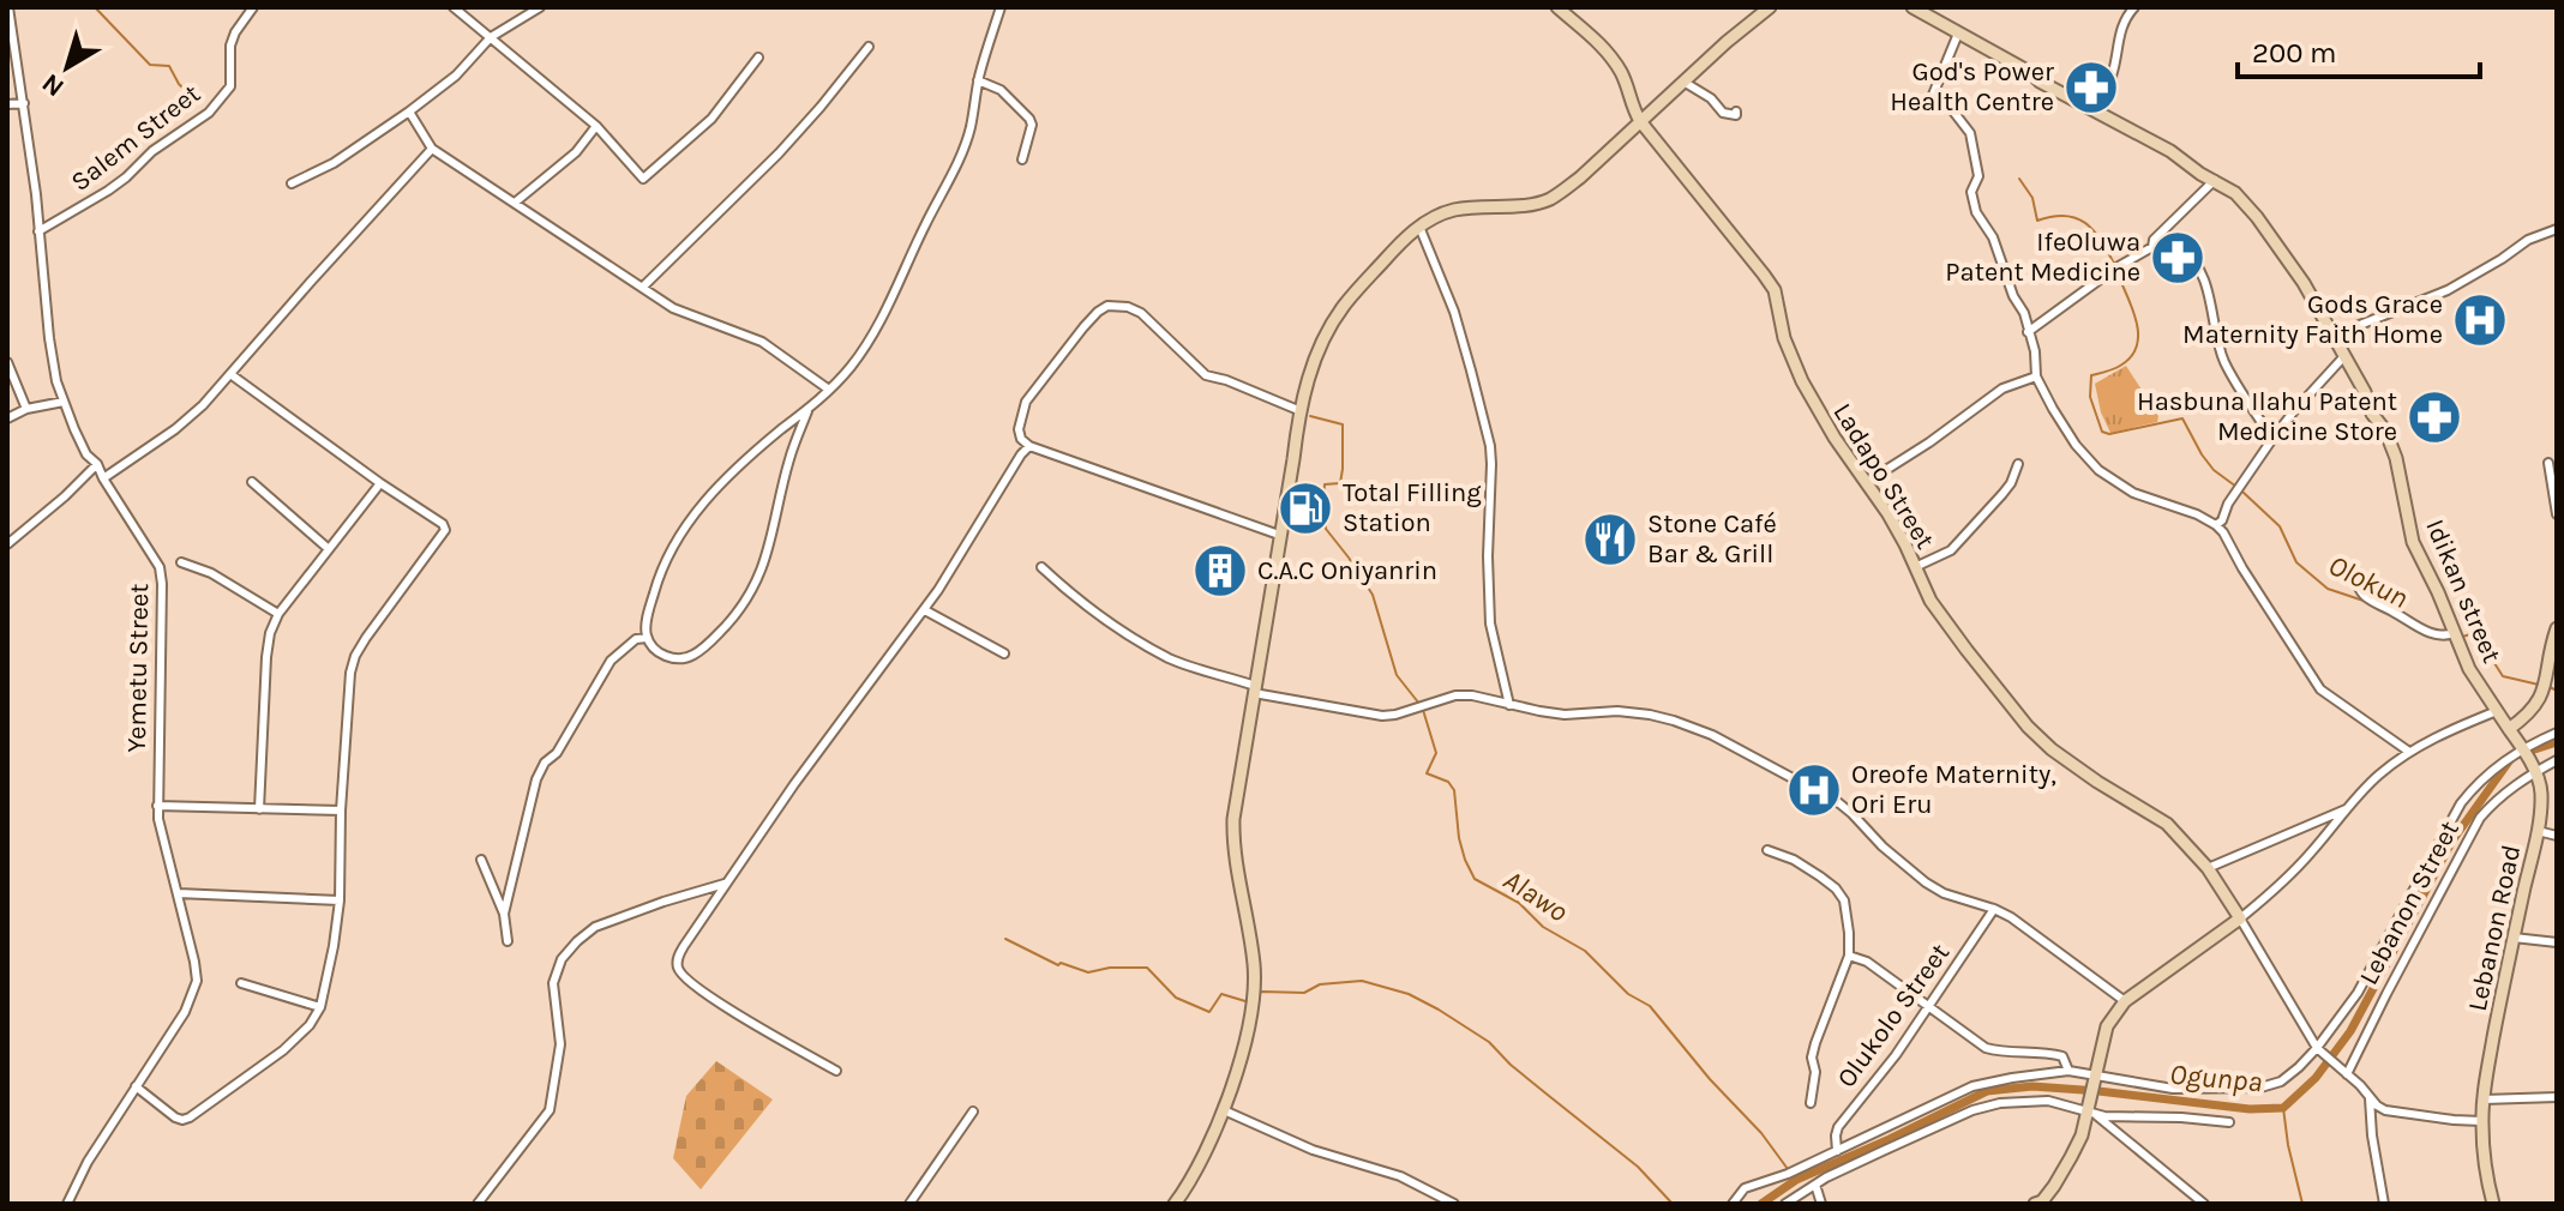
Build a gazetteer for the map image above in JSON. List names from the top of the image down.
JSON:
{
  "streets": {
    "street": [
      "Salem Street",
      "Ladapo Street",
      "Idikan street",
      "Yemetu Street",
      "Lebanon Street",
      "Lebanon Road",
      "Olukolo Street"
    ]
  },
  "crossings": [
    ["Salem Street", "Yemetu Street"],
    ["Idikan street", "Lebanon Road"],
    ["Lebanon Street", "Lebanon Road"]
  ],
  "water": ["Olokun", "Alawo", "Ogunpa"],
  "places": {
    "pharmacy": ["God's Power Health Centre", "IfeOluwa Patent Medicine", "Hasbuna Ilahu Patent Medicine Store"],
    "hospital": ["Gods Grace Maternity Faith Home", "Oreofe Maternity, Ori Eru"],
    "fuel station": ["Total Filling Station"],
    "restaurant": ["Stone Café Bar & Grill"],
    "building": ["C.A.C Oniyanrin"]
  },
  "scale_bar": "200 m",
  "north": "bottom left"
}
